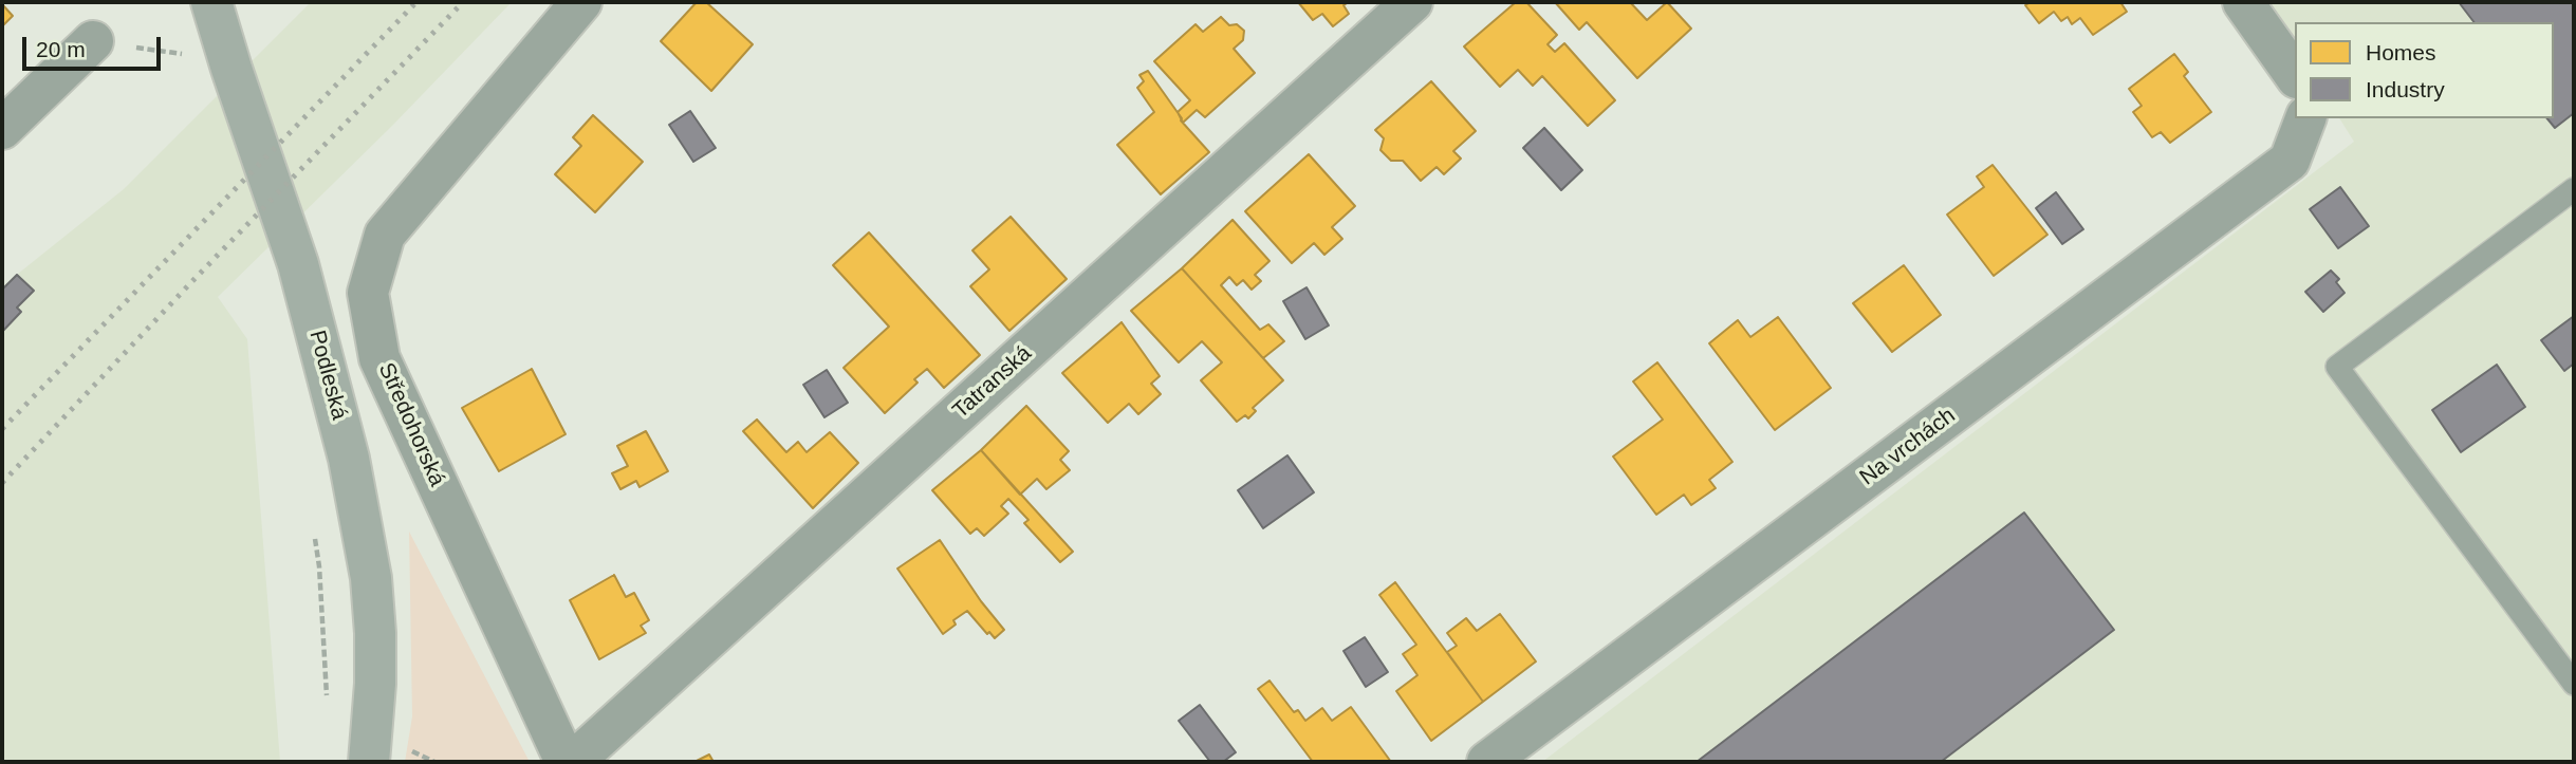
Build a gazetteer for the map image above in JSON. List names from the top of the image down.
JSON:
{
  "streets": {
    "main road": ["Podleská"],
    "street": ["Tatranská", "Středohorská", "Na vrchách"]
  },
  "legend": ["Homes", "Industry"],
  "scale_bar": "20 m"
}
